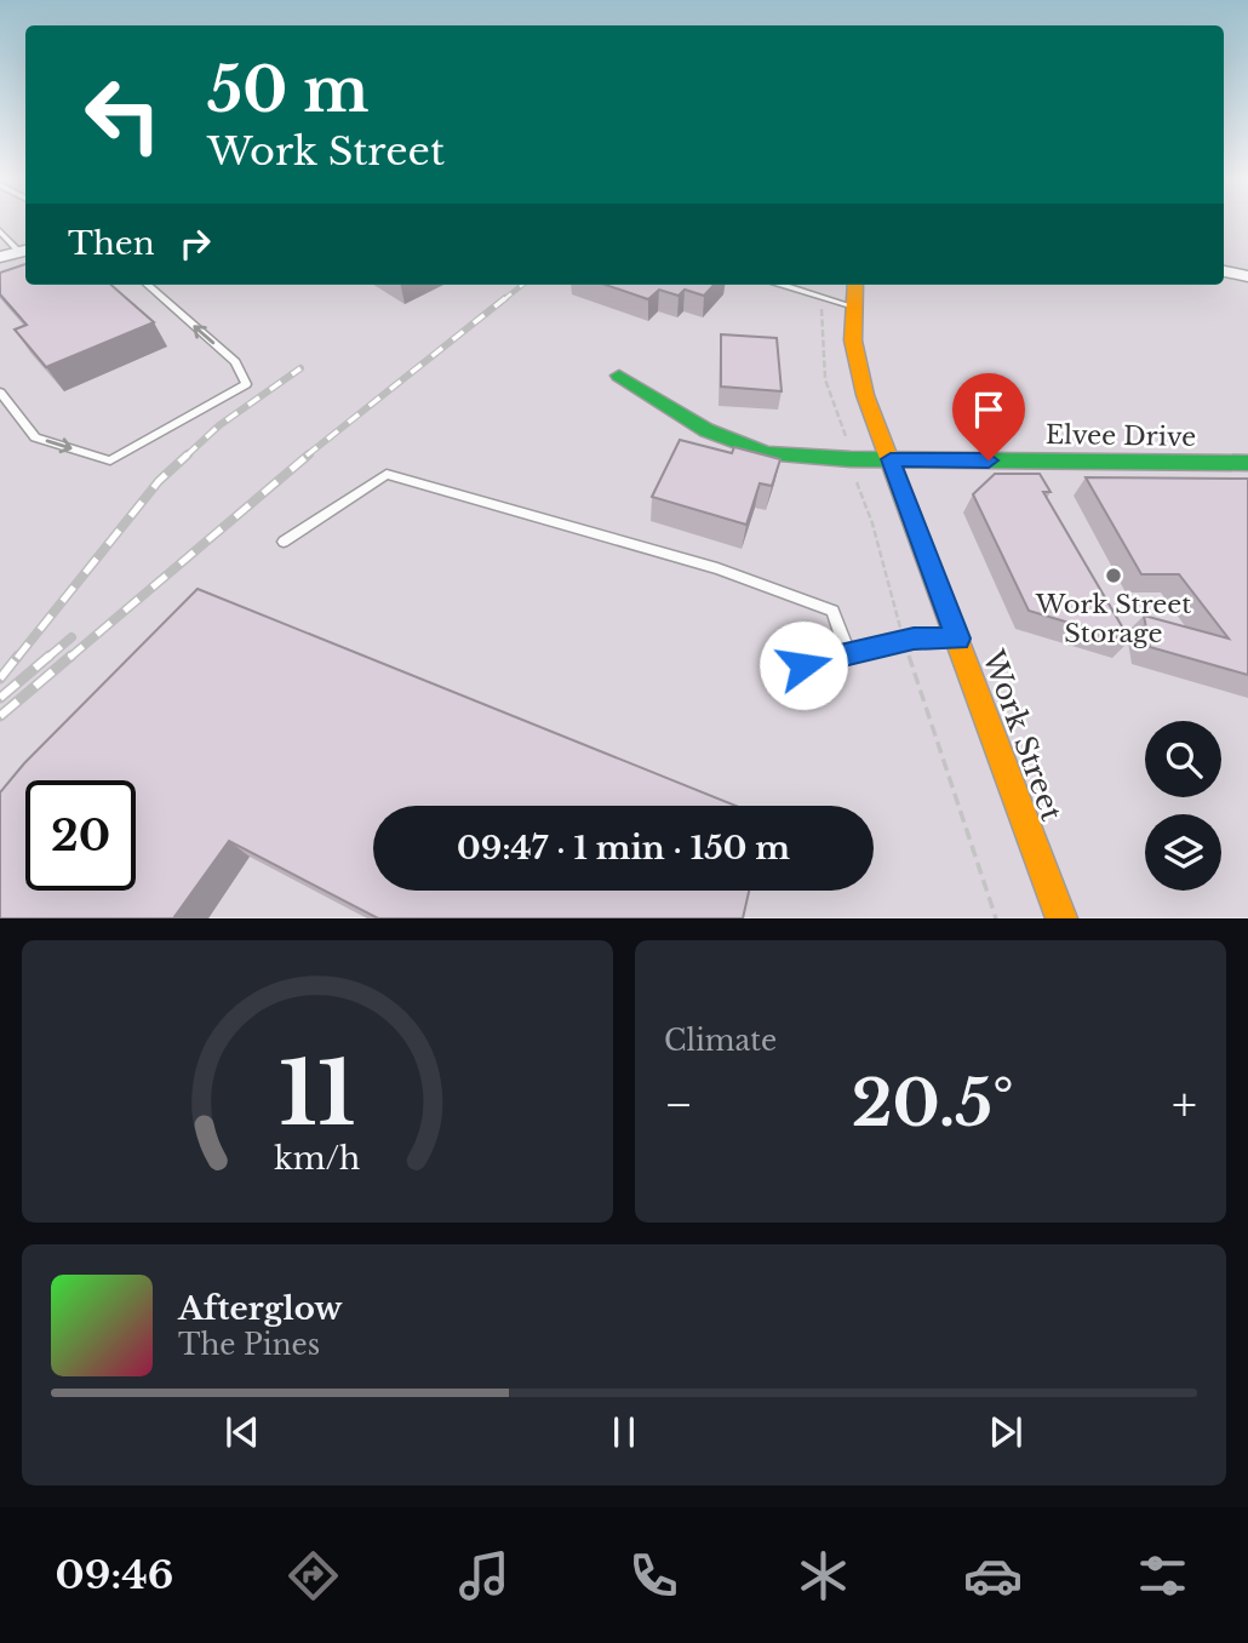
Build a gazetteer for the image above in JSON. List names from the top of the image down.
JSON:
{
  "streets": {
    "street": ["Elvee Drive", "Work Street"]
  },
  "crossings": [
    ["Elvee Drive", "Work Street"]
  ],
  "places": ["Work Street Storage"],
  "page": {
    "turn": ["50 m", "Work Street"],
    "then": "Then",
    "limit": "20",
    "trip": "09:47 · 1 min · 150 m",
    "tile": "Climate",
    "heat": ["−", "20.5°", "+"],
    "song": ["Afterglow", "The Pines"],
    "tabs": "09:46",
    "gauge": ["11", "km/h"]
  }
}
